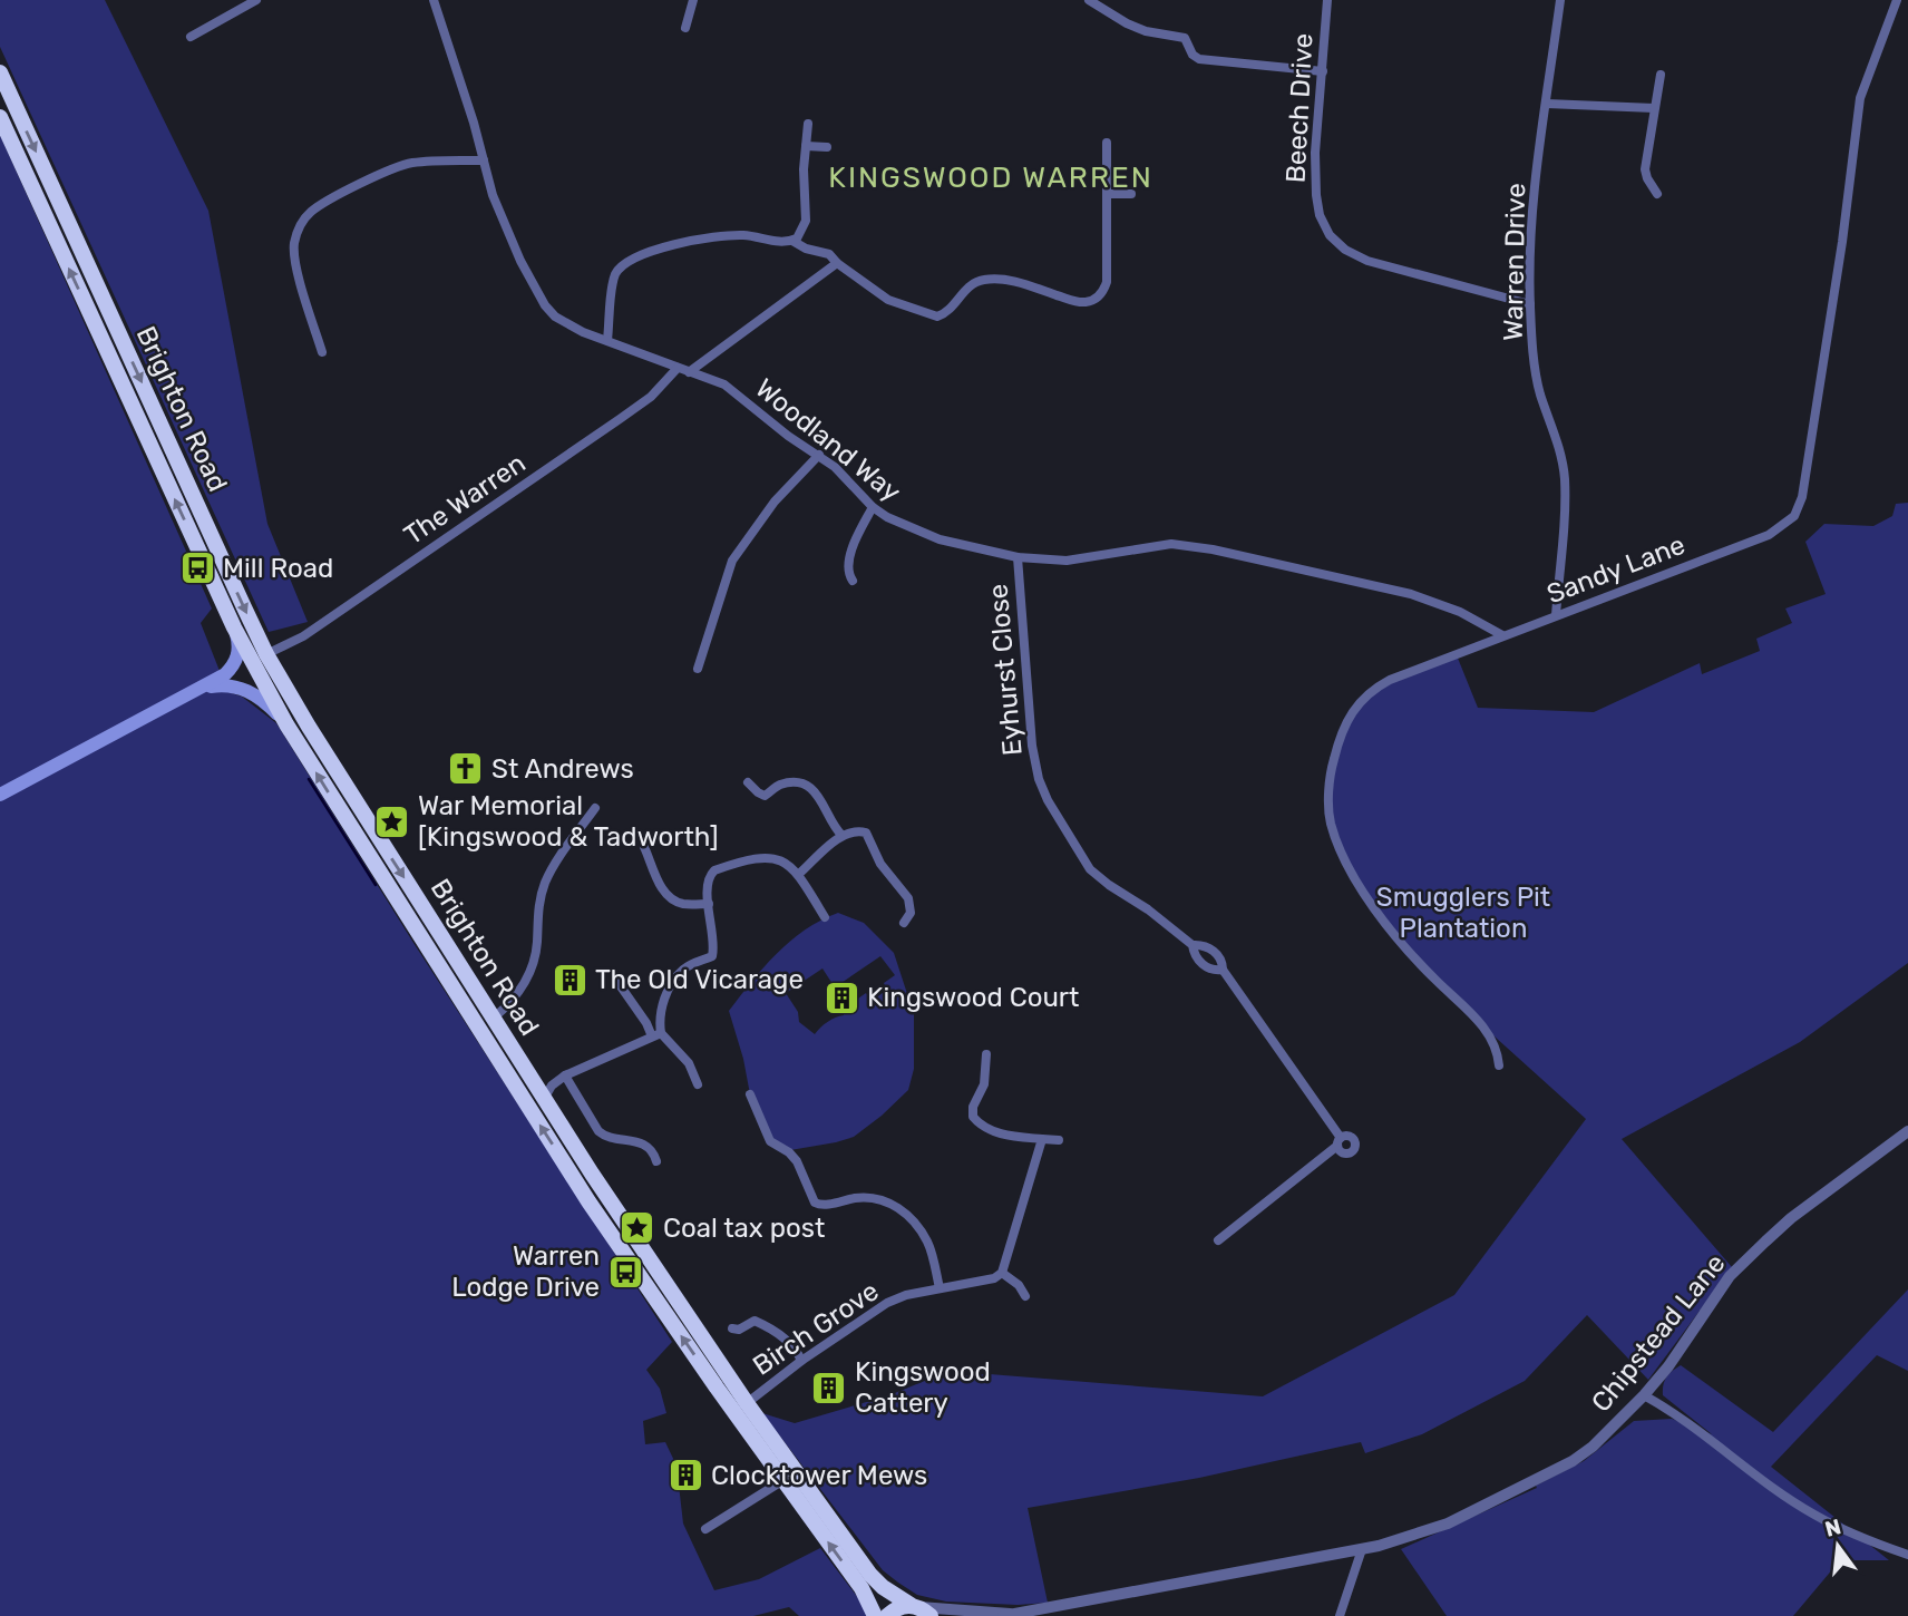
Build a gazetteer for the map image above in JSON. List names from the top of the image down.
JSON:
{
  "streets": {
    "highway": ["Brighton Road"],
    "street": [
      "Beech Drive",
      "Warren Drive",
      "Woodland Way",
      "The Warren",
      "Sandy Lane",
      "Eyhurst Close",
      "Birch Grove",
      "Chipstead Lane"
    ]
  },
  "crossings": [
    ["Beech Drive", "Warren Drive"],
    ["Warren Drive", "Sandy Lane"],
    ["Brighton Road", "The Warren"],
    ["Brighton Road", "Birch Grove"],
    ["Brighton Road", "Chipstead Lane"],
    ["Woodland Way", "The Warren"],
    ["Woodland Way", "Sandy Lane"],
    ["Woodland Way", "Eyhurst Close"]
  ],
  "districts": ["KINGSWOOD WARREN"],
  "parks": ["Smugglers Pit Plantation"],
  "places": {
    "bus stop": ["Mill Road", "Warren Lodge Drive"],
    "church": ["St Andrews"],
    "place": ["War Memorial [Kingswood & Tadworth]", "Coal tax post"],
    "building": [
      "The Old Vicarage",
      "Kingswood Court",
      "Kingswood Cattery",
      "Clocktower Mews"
    ]
  },
  "north": "top"
}
